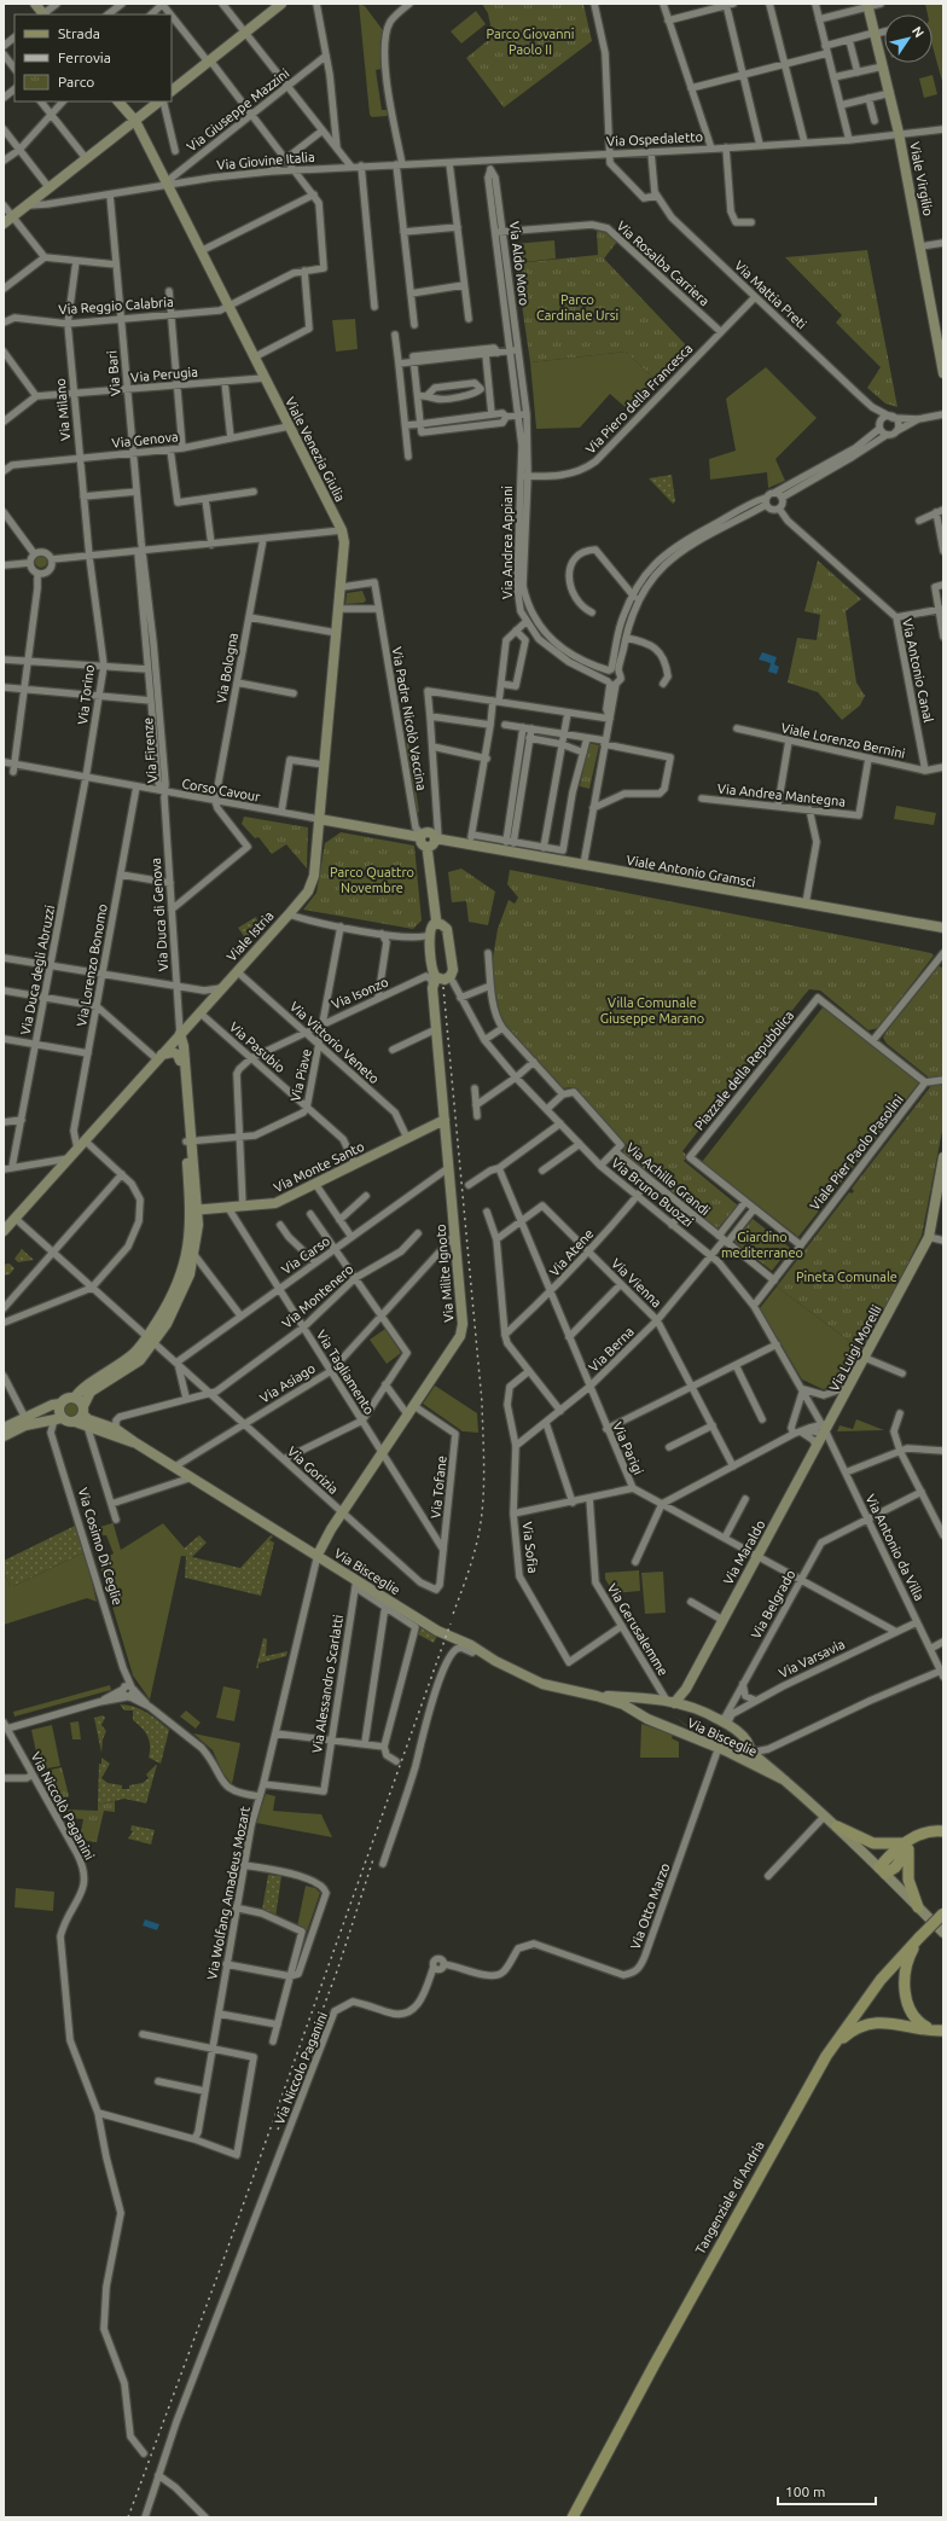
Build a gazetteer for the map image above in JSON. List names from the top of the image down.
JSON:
{
  "streets": {
    "main road": [
      "Viale Virgilio",
      "Viale Venezia Giulia",
      "Viale Antonio Gramsci",
      "Viale Istria",
      "Via Monte Santo",
      "Via Bruno Buozzi",
      "Via Milite Ignoto",
      "Via Luigi Morelli",
      "Via Maraldo",
      "Via Bisceglie",
      "Tangenziale di Andria"
    ],
    "street": [
      "Via Giuseppe Mazzini",
      "Via Ospedaletto",
      "Via Giovine Italia",
      "Via Aldo Moro",
      "Via Rosalba Carriera",
      "Via Mattia Preti",
      "Via Reggio Calabria",
      "Via Bari",
      "Via Perugia",
      "Via Piero della Francesca",
      "Via Milano",
      "Via Genova",
      "Via Andrea Appiani",
      "Via Bologna",
      "Via Antonio Canal",
      "Via Torino",
      "Via Padre Nicolò Vaccina",
      "Viale Lorenzo Bernini",
      "Via Firenze",
      "Corso Cavour",
      "Via Andrea Mantegna",
      "Via Duca di Genova",
      "Via Lorenzo Bonomo",
      "Via Duca degli Abruzzi",
      "Via Isonzo",
      "Via Vittorio Veneto",
      "Via Pasubio",
      "Piazzale della Repubblica",
      "Via Piave",
      "Viale Pier Paolo Pasolini",
      "Via Achille Grandi",
      "Via Atene",
      "Via Carso",
      "Via Vienna",
      "Via Montenero",
      "Via Berna",
      "Via Tagliamento",
      "Via Asiago",
      "Via Parigi",
      "Via Gorizia",
      "Via Tofane",
      "Via Cosimo Di Ceglie",
      "Via Sofia",
      "Via Antonio da Villa",
      "Via Belgrado",
      "Via Gerusalemme",
      "Via Varsavia",
      "Via Alessandro Scarlatti",
      "Via Niccolò Paganini",
      "Via Wolfang Amadeus Mozart",
      "Via Otto Marzo",
      "Via Niccolo Paganini"
    ]
  },
  "crossings": [
    ["Via Giuseppe Mazzini", "Via Giovine Italia"],
    ["Via Giuseppe Mazzini", "Viale Venezia Giulia"],
    ["Via Ospedaletto", "Via Giovine Italia"],
    ["Via Ospedaletto", "Viale Virgilio"],
    ["Via Ospedaletto", "Via Aldo Moro"],
    ["Via Ospedaletto", "Via Mattia Preti"],
    ["Via Giovine Italia", "Via Bari"],
    ["Via Giovine Italia", "Viale Venezia Giulia"],
    ["Via Aldo Moro", "Via Rosalba Carriera"],
    ["Via Aldo Moro", "Via Piero della Francesca"],
    ["Via Aldo Moro", "Via Andrea Appiani"],
    ["Via Rosalba Carriera", "Via Piero della Francesca"],
    ["Via Mattia Preti", "Via Piero della Francesca"],
    ["Via Reggio Calabria", "Via Bari"],
    ["Via Reggio Calabria", "Via Milano"],
    ["Via Reggio Calabria", "Viale Venezia Giulia"],
    ["Via Bari", "Via Perugia"],
    ["Via Bari", "Via Genova"],
    ["Via Bari", "Via Firenze"],
    ["Via Perugia", "Via Milano"],
    ["Via Perugia", "Viale Venezia Giulia"],
    ["Via Piero della Francesca", "Via Andrea Appiani"],
    ["Via Milano", "Via Genova"],
    ["Via Milano", "Via Torino"],
    ["Via Genova", "Viale Venezia Giulia"],
    ["Viale Venezia Giulia", "Via Padre Nicolò Vaccina"],
    ["Viale Venezia Giulia", "Corso Cavour"],
    ["Viale Venezia Giulia", "Viale Istria"],
    ["Via Bologna", "Corso Cavour"],
    ["Via Antonio Canal", "Viale Lorenzo Bernini"],
    ["Via Torino", "Corso Cavour"],
    ["Via Torino", "Via Duca degli Abruzzi"],
    ["Via Padre Nicolò Vaccina", "Viale Antonio Gramsci"],
    ["Viale Lorenzo Bernini", "Via Andrea Mantegna"],
    ["Via Firenze", "Corso Cavour"],
    ["Via Firenze", "Via Duca di Genova"],
    ["Corso Cavour", "Via Duca di Genova"],
    ["Corso Cavour", "Viale Istria"],
    ["Corso Cavour", "Via Lorenzo Bonomo"],
    ["Corso Cavour", "Via Duca degli Abruzzi"],
    ["Via Duca di Genova", "Viale Istria"],
    ["Viale Istria", "Via Lorenzo Bonomo"],
    ["Viale Istria", "Via Vittorio Veneto"],
    ["Viale Istria", "Via Pasubio"],
    ["Viale Istria", "Via Gorizia"],
    ["Via Isonzo", "Via Vittorio Veneto"],
    ["Via Isonzo", "Via Pasubio"],
    ["Via Isonzo", "Via Piave"],
    ["Via Isonzo", "Via Bruno Buozzi"],
    ["Via Isonzo", "Via Milite Ignoto"],
    ["Via Vittorio Veneto", "Via Piave"],
    ["Via Vittorio Veneto", "Via Monte Santo"],
    ["Via Pasubio", "Via Piave"],
    ["Via Pasubio", "Via Monte Santo"],
    ["Viale Pier Paolo Pasolini", "Via Achille Grandi"],
    ["Viale Pier Paolo Pasolini", "Via Bruno Buozzi"],
    ["Via Monte Santo", "Via Milite Ignoto"],
    ["Via Monte Santo", "Via Tagliamento"],
    ["Via Achille Grandi", "Via Bruno Buozzi"],
    ["Via Achille Grandi", "Via Atene"],
    ["Via Achille Grandi", "Via Berna"],
    ["Via Bruno Buozzi", "Via Atene"],
    ["Via Bruno Buozzi", "Via Milite Ignoto"],
    ["Via Bruno Buozzi", "Via Luigi Morelli"],
    ["Via Bruno Buozzi", "Via Berna"],
    ["Via Bruno Buozzi", "Via Antonio da Villa"],
    ["Via Bruno Buozzi", "Via Maraldo"],
    ["Via Atene", "Via Vienna"],
    ["Via Atene", "Via Parigi"],
    ["Via Carso", "Via Milite Ignoto"],
    ["Via Carso", "Via Tagliamento"],
    ["Via Carso", "Via Gorizia"],
    ["Via Milite Ignoto", "Via Tagliamento"],
    ["Via Milite Ignoto", "Via Asiago"],
    ["Via Milite Ignoto", "Via Gorizia"],
    ["Via Milite Ignoto", "Via Tofane"],
    ["Via Milite Ignoto", "Via Bisceglie"],
    ["Via Milite Ignoto", "Via Wolfang Amadeus Mozart"],
    ["Via Vienna", "Via Berna"],
    ["Via Vienna", "Via Parigi"],
    ["Via Montenero", "Via Tagliamento"],
    ["Via Montenero", "Via Gorizia"],
    ["Via Montenero", "Via Bisceglie"],
    ["Via Luigi Morelli", "Via Antonio da Villa"],
    ["Via Luigi Morelli", "Via Maraldo"],
    ["Via Berna", "Via Parigi"],
    ["Via Berna", "Via Sofia"],
    ["Via Tagliamento", "Via Asiago"],
    ["Via Tagliamento", "Via Tofane"],
    ["Via Asiago", "Via Gorizia"],
    ["Via Asiago", "Via Bisceglie"],
    ["Via Parigi", "Via Maraldo"],
    ["Via Parigi", "Via Belgrado"],
    ["Via Parigi", "Via Varsavia"],
    ["Via Gorizia", "Via Tofane"],
    ["Via Sofia", "Via Gerusalemme"],
    ["Via Antonio da Villa", "Via Maraldo"],
    ["Via Antonio da Villa", "Via Belgrado"],
    ["Via Antonio da Villa", "Via Varsavia"],
    ["Via Maraldo", "Via Bisceglie"],
    ["Via Maraldo", "Via Gerusalemme"],
    ["Via Bisceglie", "Via Belgrado"],
    ["Via Bisceglie", "Via Gerusalemme"],
    ["Via Bisceglie", "Via Varsavia"],
    ["Via Bisceglie", "Via Alessandro Scarlatti"],
    ["Via Bisceglie", "Via Wolfang Amadeus Mozart"],
    ["Via Bisceglie", "Via Otto Marzo"],
    ["Via Alessandro Scarlatti", "Via Wolfang Amadeus Mozart"],
    ["Via Otto Marzo", "Via Niccolo Paganini"]
  ],
  "parks": [
    "Parco Giovanni Paolo II",
    "Parco Cardinale Ursi",
    "Parco Quattro Novembre",
    "Villa Comunale Giuseppe Marano",
    "Giardino mediterraneo",
    "Pineta Comunale"
  ],
  "legend": ["Strada", "Ferrovia", "Parco"],
  "scale_bar": "100 m",
  "north": "top right"
}
